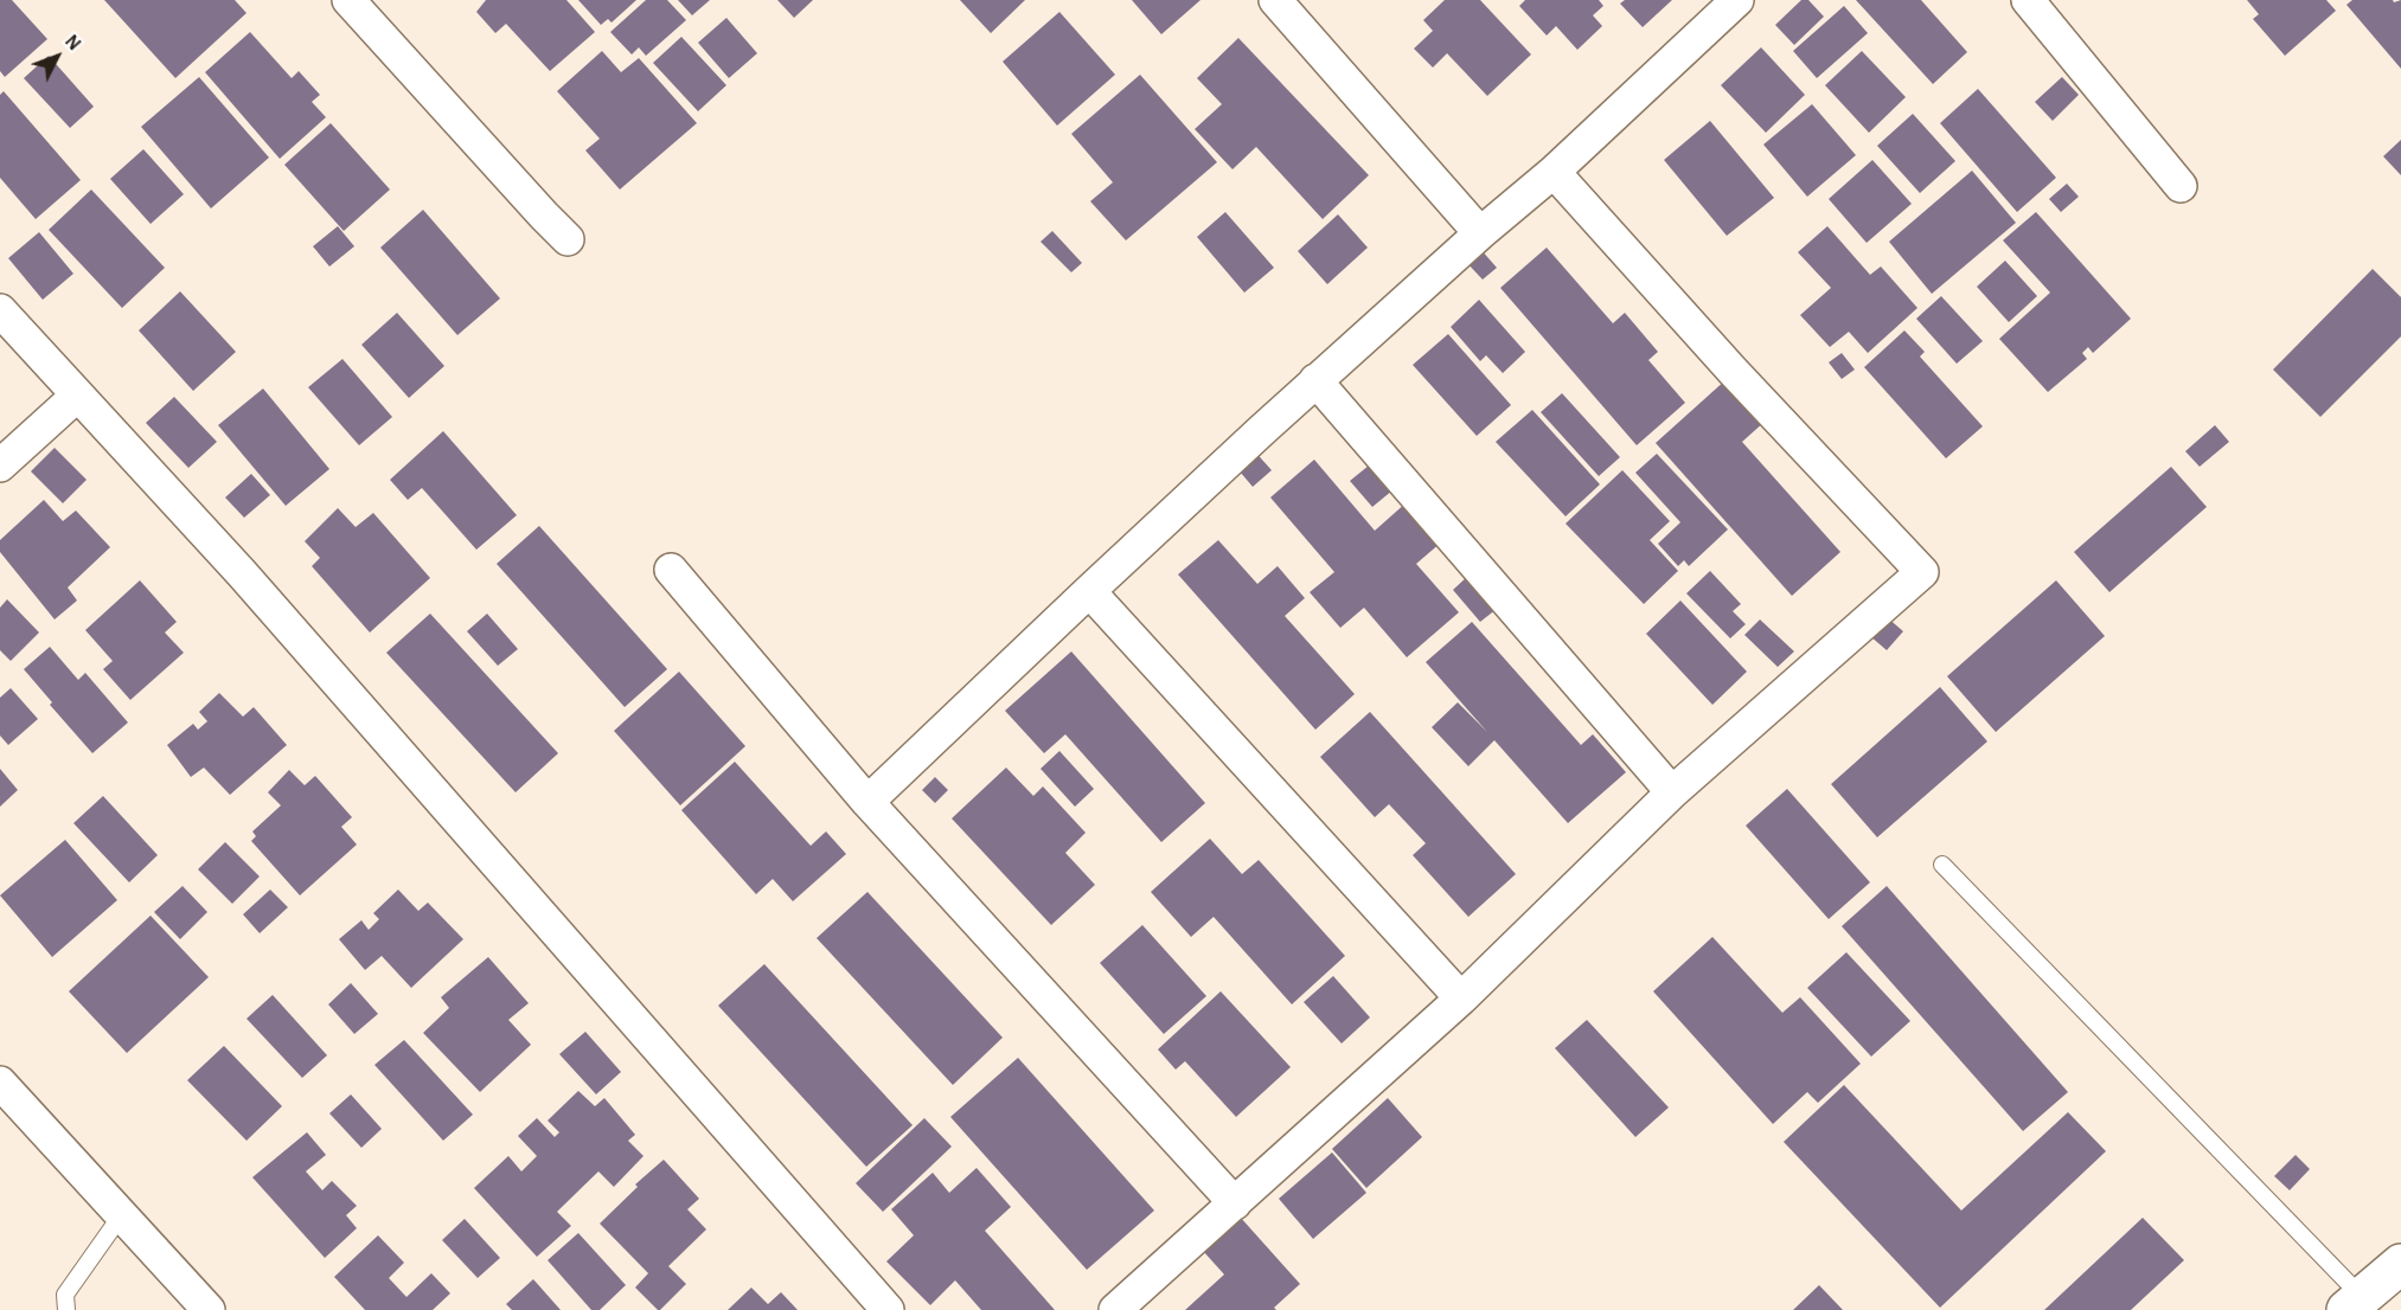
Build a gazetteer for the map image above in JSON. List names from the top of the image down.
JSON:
{
  "north": "top right"
}
